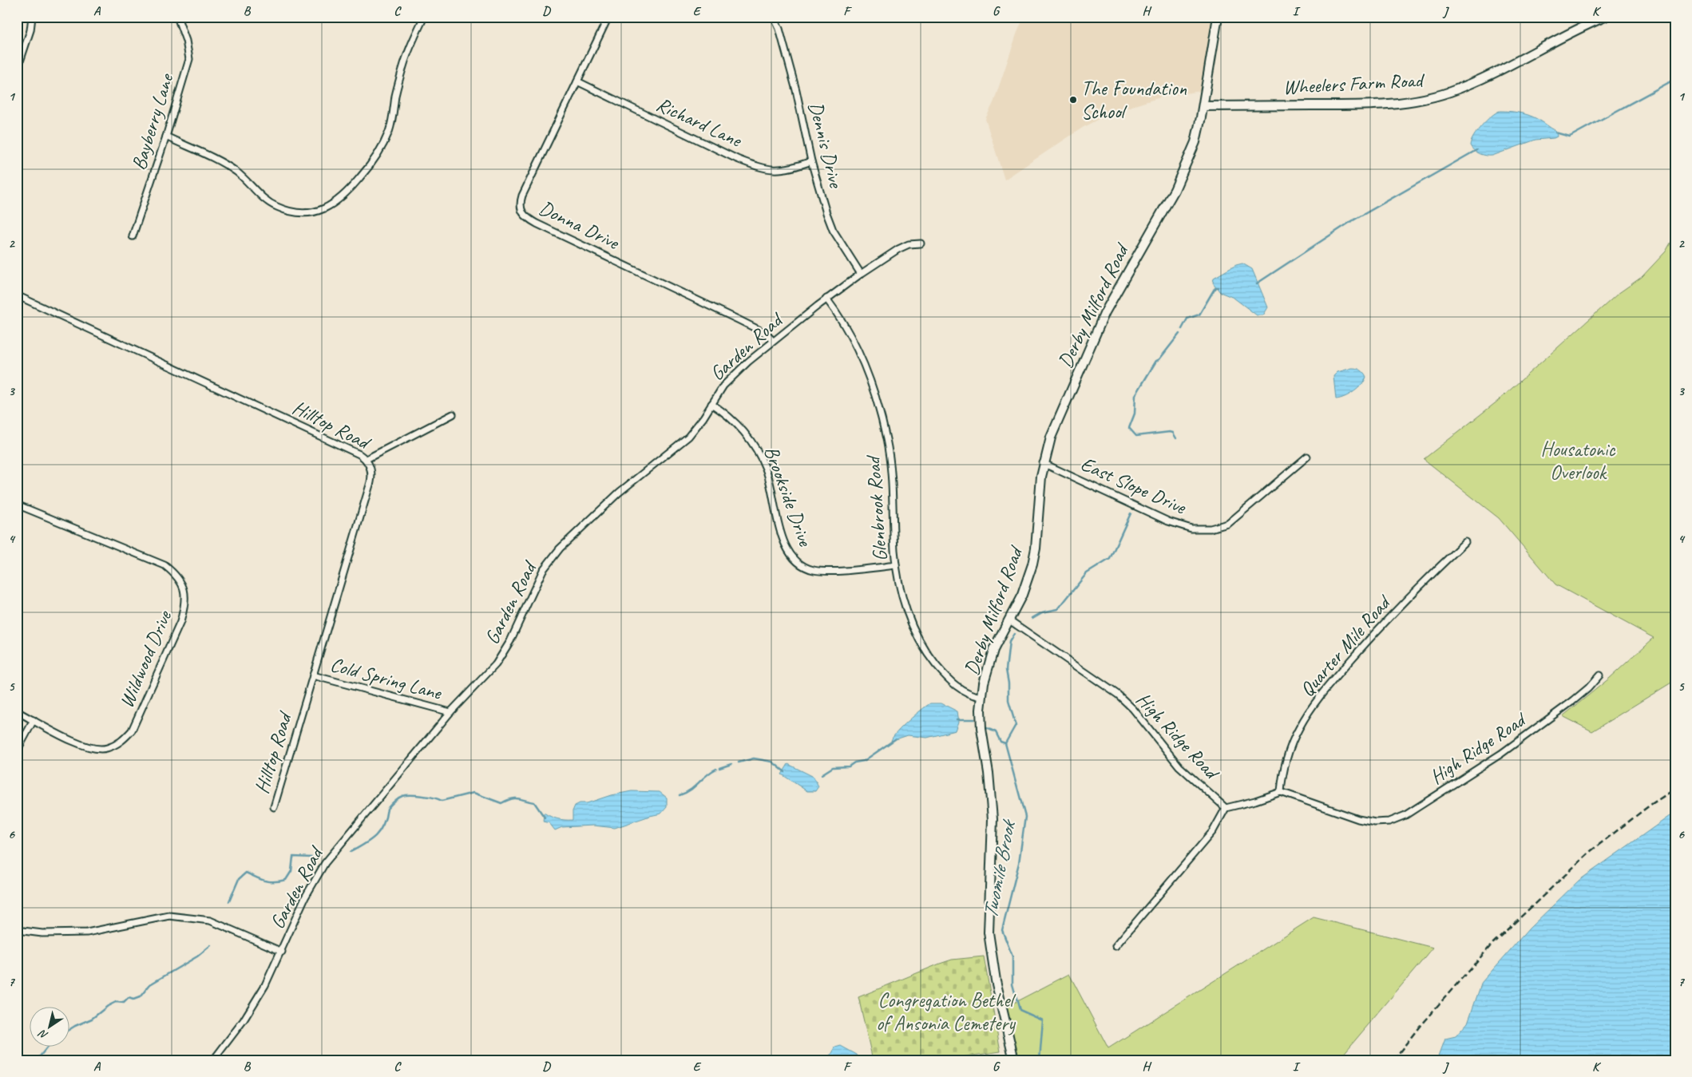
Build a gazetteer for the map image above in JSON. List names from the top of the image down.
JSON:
{
  "streets": {
    "main road": ["Wheelers Farm Road", "Derby Milford Road"],
    "street": [
      "Bayberry Lane",
      "Richard Lane",
      "Dennis Drive",
      "Donna Drive",
      "Garden Road",
      "Hilltop Road",
      "East Slope Drive",
      "Brookside Drive",
      "Glenbrook Road",
      "Quarter Mile Road",
      "Wildwood Drive",
      "Cold Spring Lane",
      "High Ridge Road"
    ]
  },
  "crossings": [
    ["Wheelers Farm Road", "Derby Milford Road"],
    ["Richard Lane", "Dennis Drive"],
    ["Richard Lane", "Donna Drive"],
    ["Dennis Drive", "Garden Road"],
    ["Donna Drive", "Garden Road"],
    ["Derby Milford Road", "East Slope Drive"],
    ["Derby Milford Road", "Glenbrook Road"],
    ["Derby Milford Road", "High Ridge Road"],
    ["Garden Road", "Brookside Drive"],
    ["Garden Road", "Glenbrook Road"],
    ["Garden Road", "Cold Spring Lane"],
    ["Hilltop Road", "Cold Spring Lane"],
    ["Brookside Drive", "Glenbrook Road"],
    ["Quarter Mile Road", "High Ridge Road"]
  ],
  "water": ["Twomile Brook"],
  "parks": ["Housatonic Overlook", "Congregation Bethel of Ansonia Cemetery"],
  "places": ["The Foundation School"],
  "north": "bottom left",
  "grid": {
    "columns": [
      "A",
      "B",
      "C",
      "D",
      "E",
      "F",
      "G",
      "H",
      "I",
      "J",
      "K"
    ],
    "rows": [
      "1",
      "2",
      "3",
      "4",
      "5",
      "6",
      "7"
    ]
  }
}
